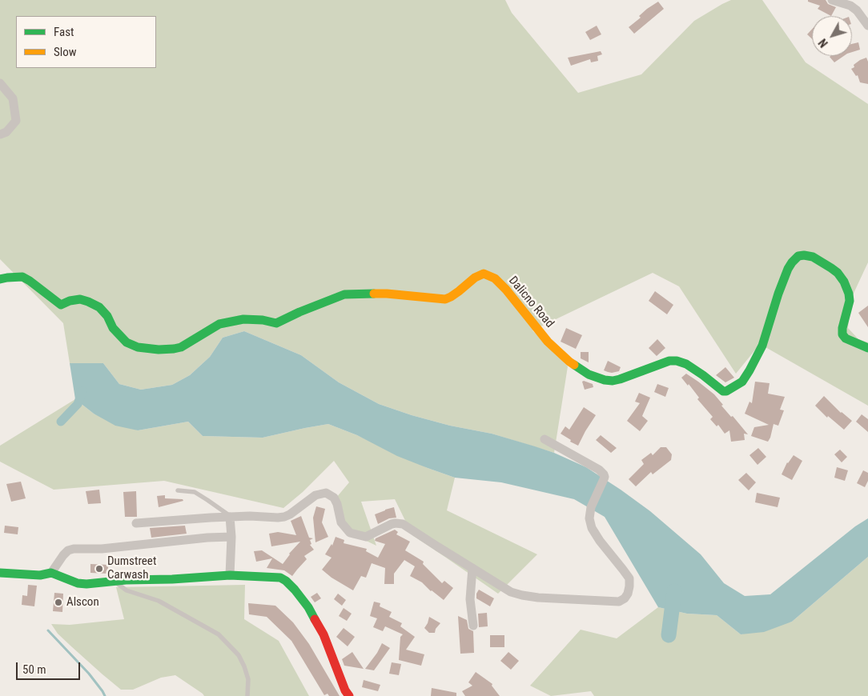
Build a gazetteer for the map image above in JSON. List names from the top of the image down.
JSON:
{
  "streets": {
    "street": ["Dalicno Road"]
  },
  "places": ["Dumstreet Carwash", "Alscon"],
  "legend": ["Fast", "Slow"],
  "scale_bar": "50 m",
  "north": "bottom left"
}
